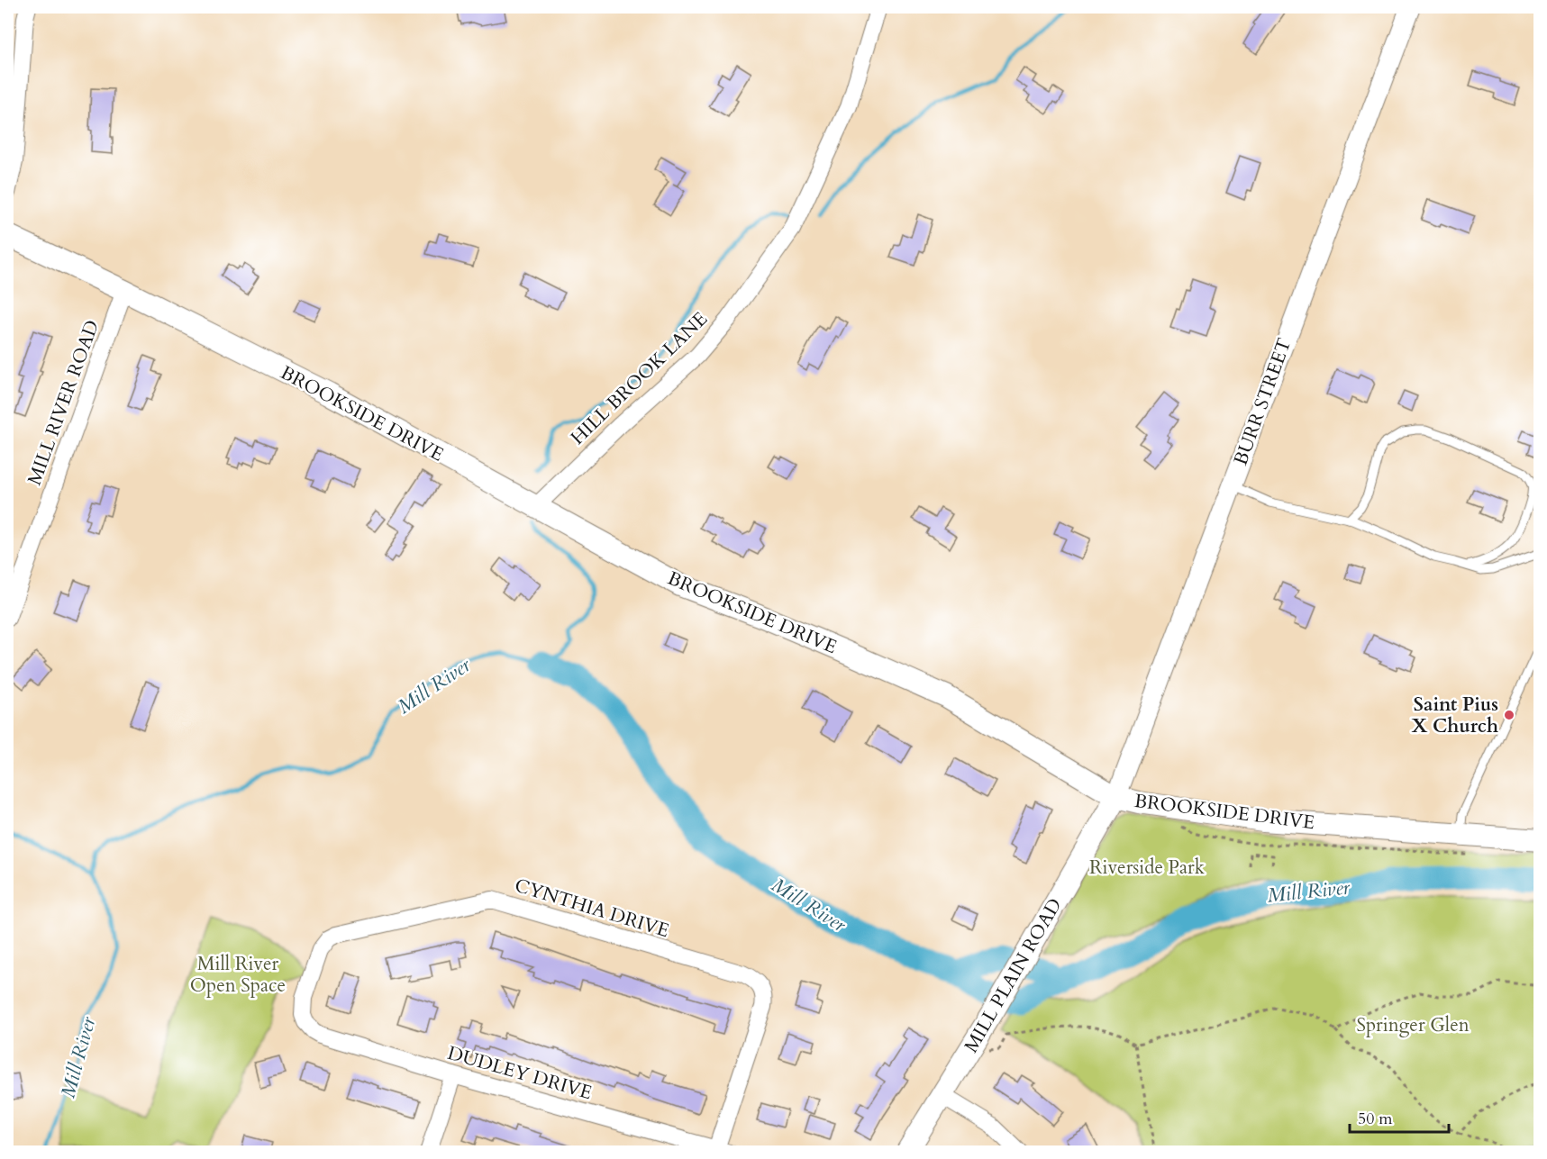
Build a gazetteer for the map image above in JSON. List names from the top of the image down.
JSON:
{
  "streets": {
    "main road": ["BROOKSIDE DRIVE", "MILL PLAIN ROAD"],
    "street": [
      "HILL BROOK LANE",
      "BURR STREET",
      "MILL RIVER ROAD",
      "CYNTHIA DRIVE",
      "DUDLEY DRIVE"
    ]
  },
  "crossings": [
    ["HILL BROOK LANE", "BROOKSIDE DRIVE"],
    ["BURR STREET", "BROOKSIDE DRIVE"],
    ["BURR STREET", "MILL PLAIN ROAD"],
    ["MILL RIVER ROAD", "BROOKSIDE DRIVE"],
    ["BROOKSIDE DRIVE", "MILL PLAIN ROAD"],
    ["CYNTHIA DRIVE", "DUDLEY DRIVE"]
  ],
  "water": ["Mill River"],
  "parks": ["Riverside Park", "Mill River Open Space", "Springer Glen"],
  "places": ["Saint Pius X Church"],
  "scale_bar": "50 m"
}
